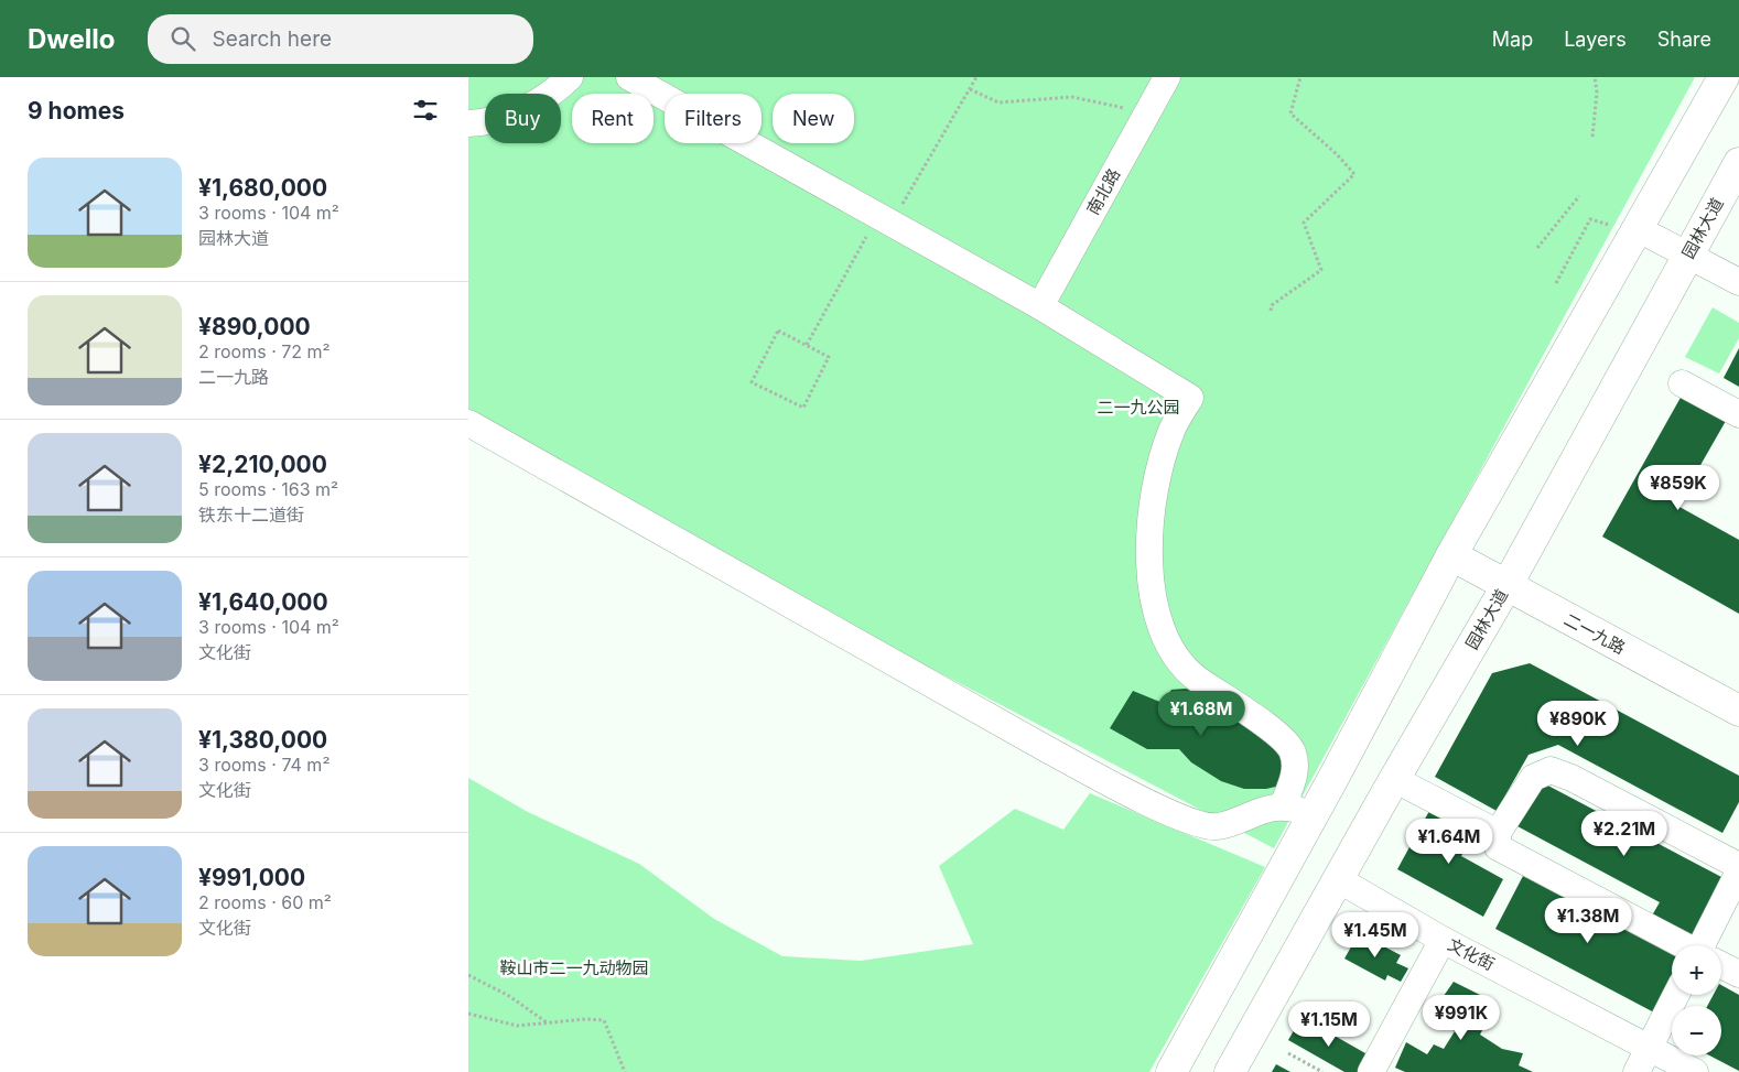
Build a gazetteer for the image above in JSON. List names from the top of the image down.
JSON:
{
  "streets": {
    "main road": ["园林大道", "二一九路"],
    "street": ["南北路", "文化街"]
  },
  "crossings": [
    ["园林大道", "二一九路"],
    ["园林大道", "文化街"]
  ],
  "parks": ["二一九公园", "鞍山市二一九动物园"],
  "page": {
    "header": "Dwello",
    "search": "Search here",
    "nav": ["Map", "Layers", "Share"],
    "heading": "9 homes",
    "chip": [
      "Buy",
      "Rent",
      "Filters",
      "New"
    ],
    "list": [
      {
        "name": "¥1,680,000",
        "note": "3 rooms · 104 m² · 园林大道"
      },
      {
        "name": "¥890,000",
        "note": "2 rooms · 72 m² · 二一九路"
      },
      {
        "name": "¥2,210,000",
        "note": "5 rooms · 163 m² · 铁东十二道街"
      },
      {
        "name": "¥1,640,000",
        "note": "3 rooms · 104 m² · 文化街"
      },
      {
        "name": "¥1,380,000",
        "note": "3 rooms · 74 m² · 文化街"
      },
      {
        "name": "¥991,000",
        "note": "2 rooms · 60 m² · 文化街"
      }
    ],
    "price": [
      "¥859K",
      "¥1.68M",
      "¥890K",
      "¥2.21M",
      "¥1.64M",
      "¥1.38M",
      "¥1.45M",
      "¥991K",
      "¥1.15M"
    ],
    "map_buttons": ["+", "−"]
  }
}
